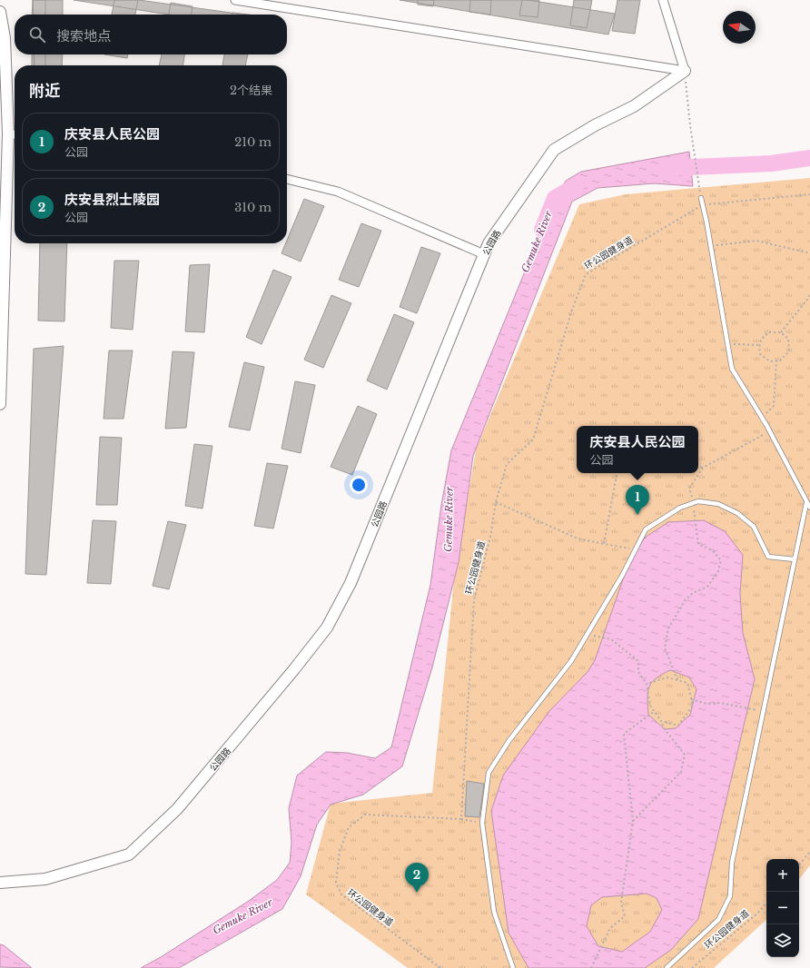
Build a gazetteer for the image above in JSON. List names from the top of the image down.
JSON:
{
  "streets": {
    "street": ["公园路"],
    "path": ["环公园健身道"]
  },
  "water": ["Gemuke River"],
  "north": "left",
  "page": {
    "search": "搜索地点",
    "heading": ["附近", "2个结果"],
    "list": [
      {
        "mark": "1",
        "name": "庆安县人民公园",
        "note": "公园",
        "value": "210 m"
      },
      {
        "mark": "2",
        "name": "庆安县烈士陵园",
        "note": "公园",
        "value": "310 m"
      }
    ],
    "popup": ["庆安县人民公园", "公园"],
    "pins": ["1", "2"],
    "map_buttons": ["+", "−"]
  }
}
